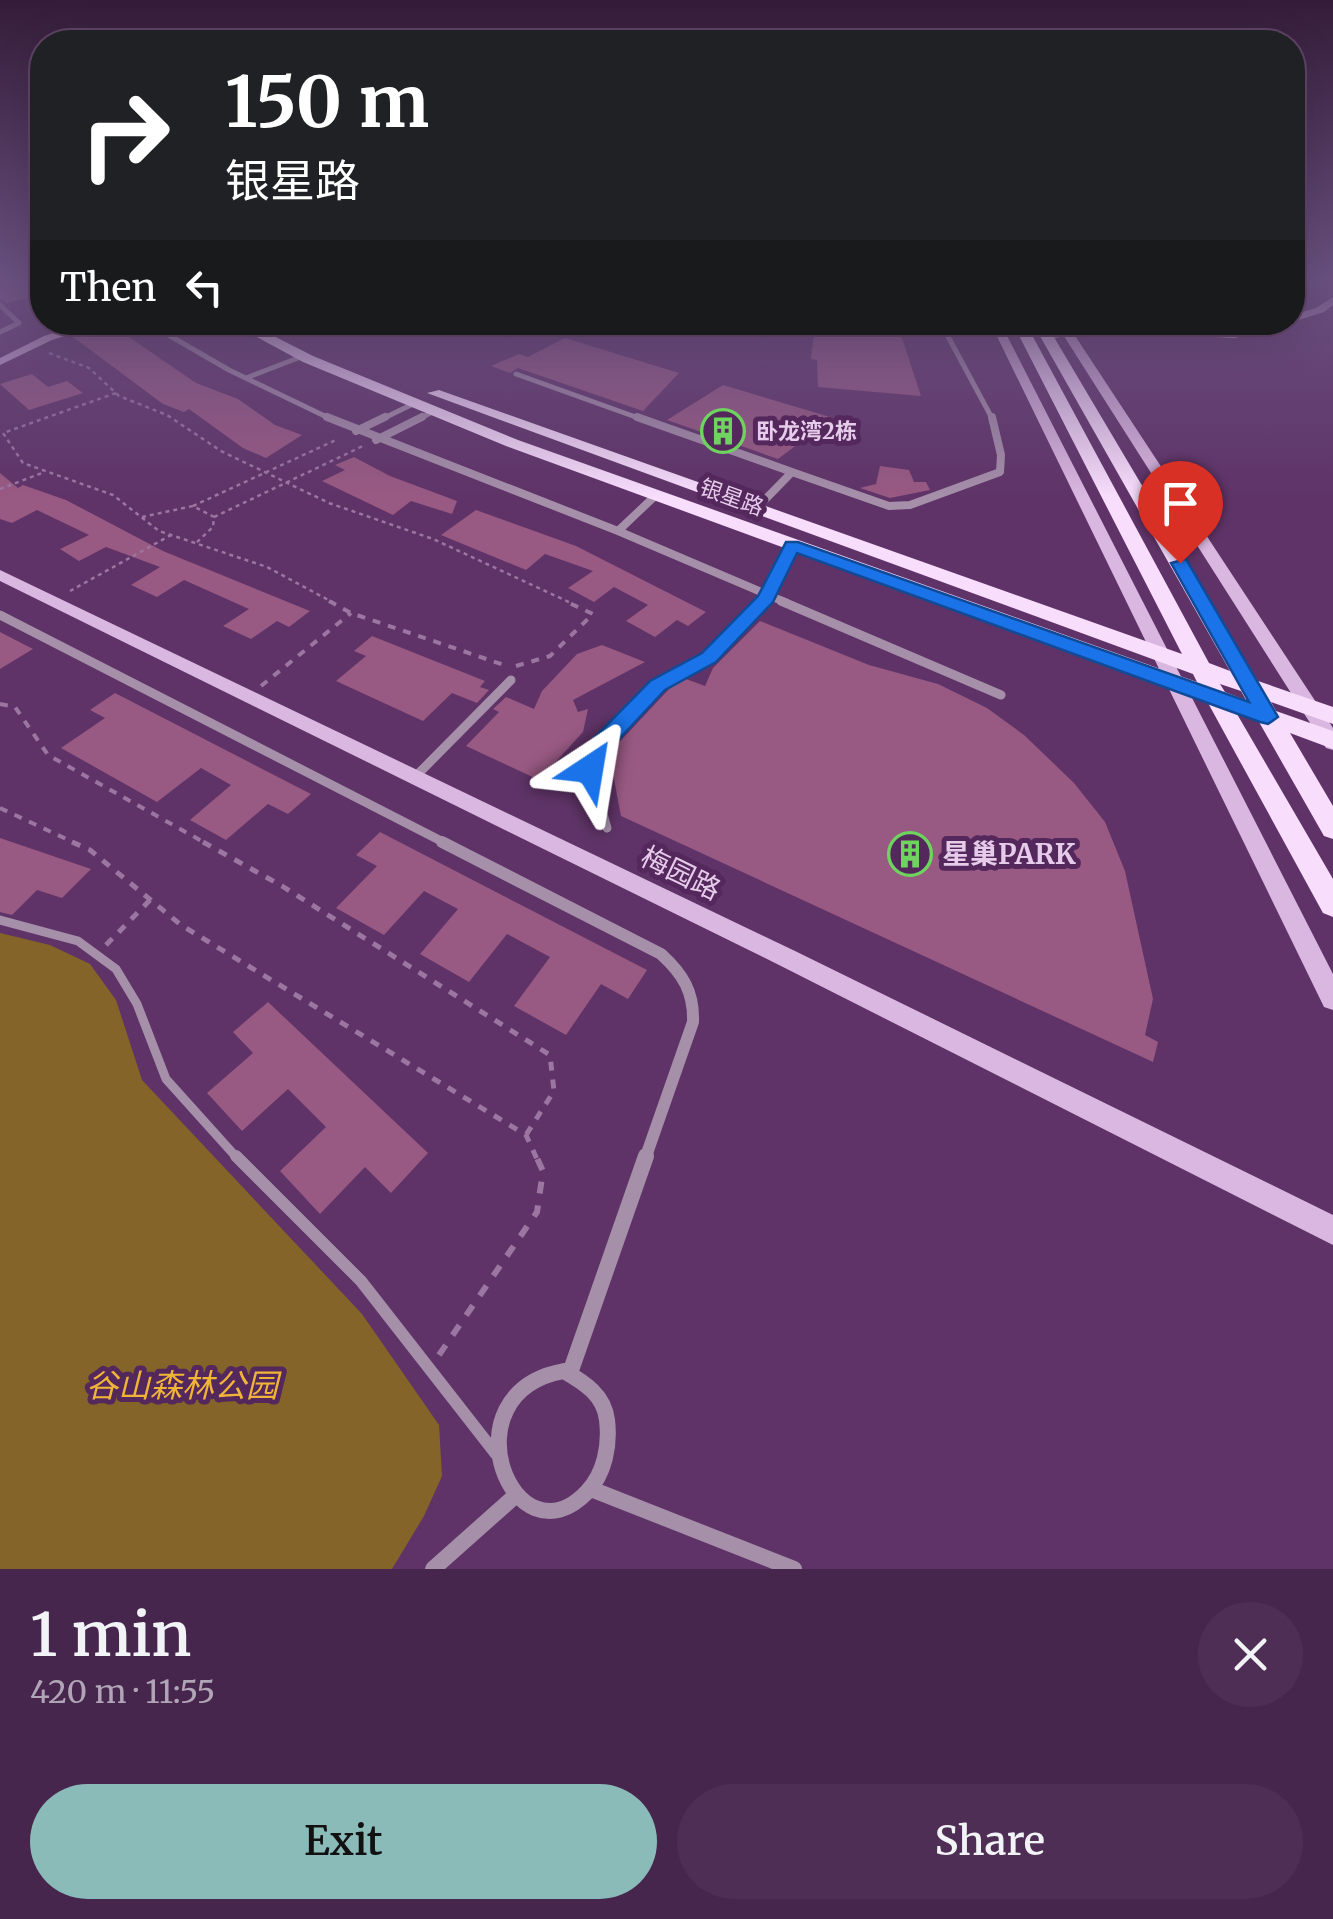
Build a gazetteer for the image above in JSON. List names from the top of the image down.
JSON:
{
  "streets": {
    "main road": ["银星路"],
    "street": ["梅园路"]
  },
  "parks": ["谷山森林公园"],
  "places": {
    "building": ["卧龙湾2栋", "星巢PARK"]
  },
  "page": {
    "turn": ["150 m", "银星路"],
    "then": "Then",
    "heading": ["1 min", "420 m · 11:55"],
    "buttons": ["Exit", "Share"]
  }
}
